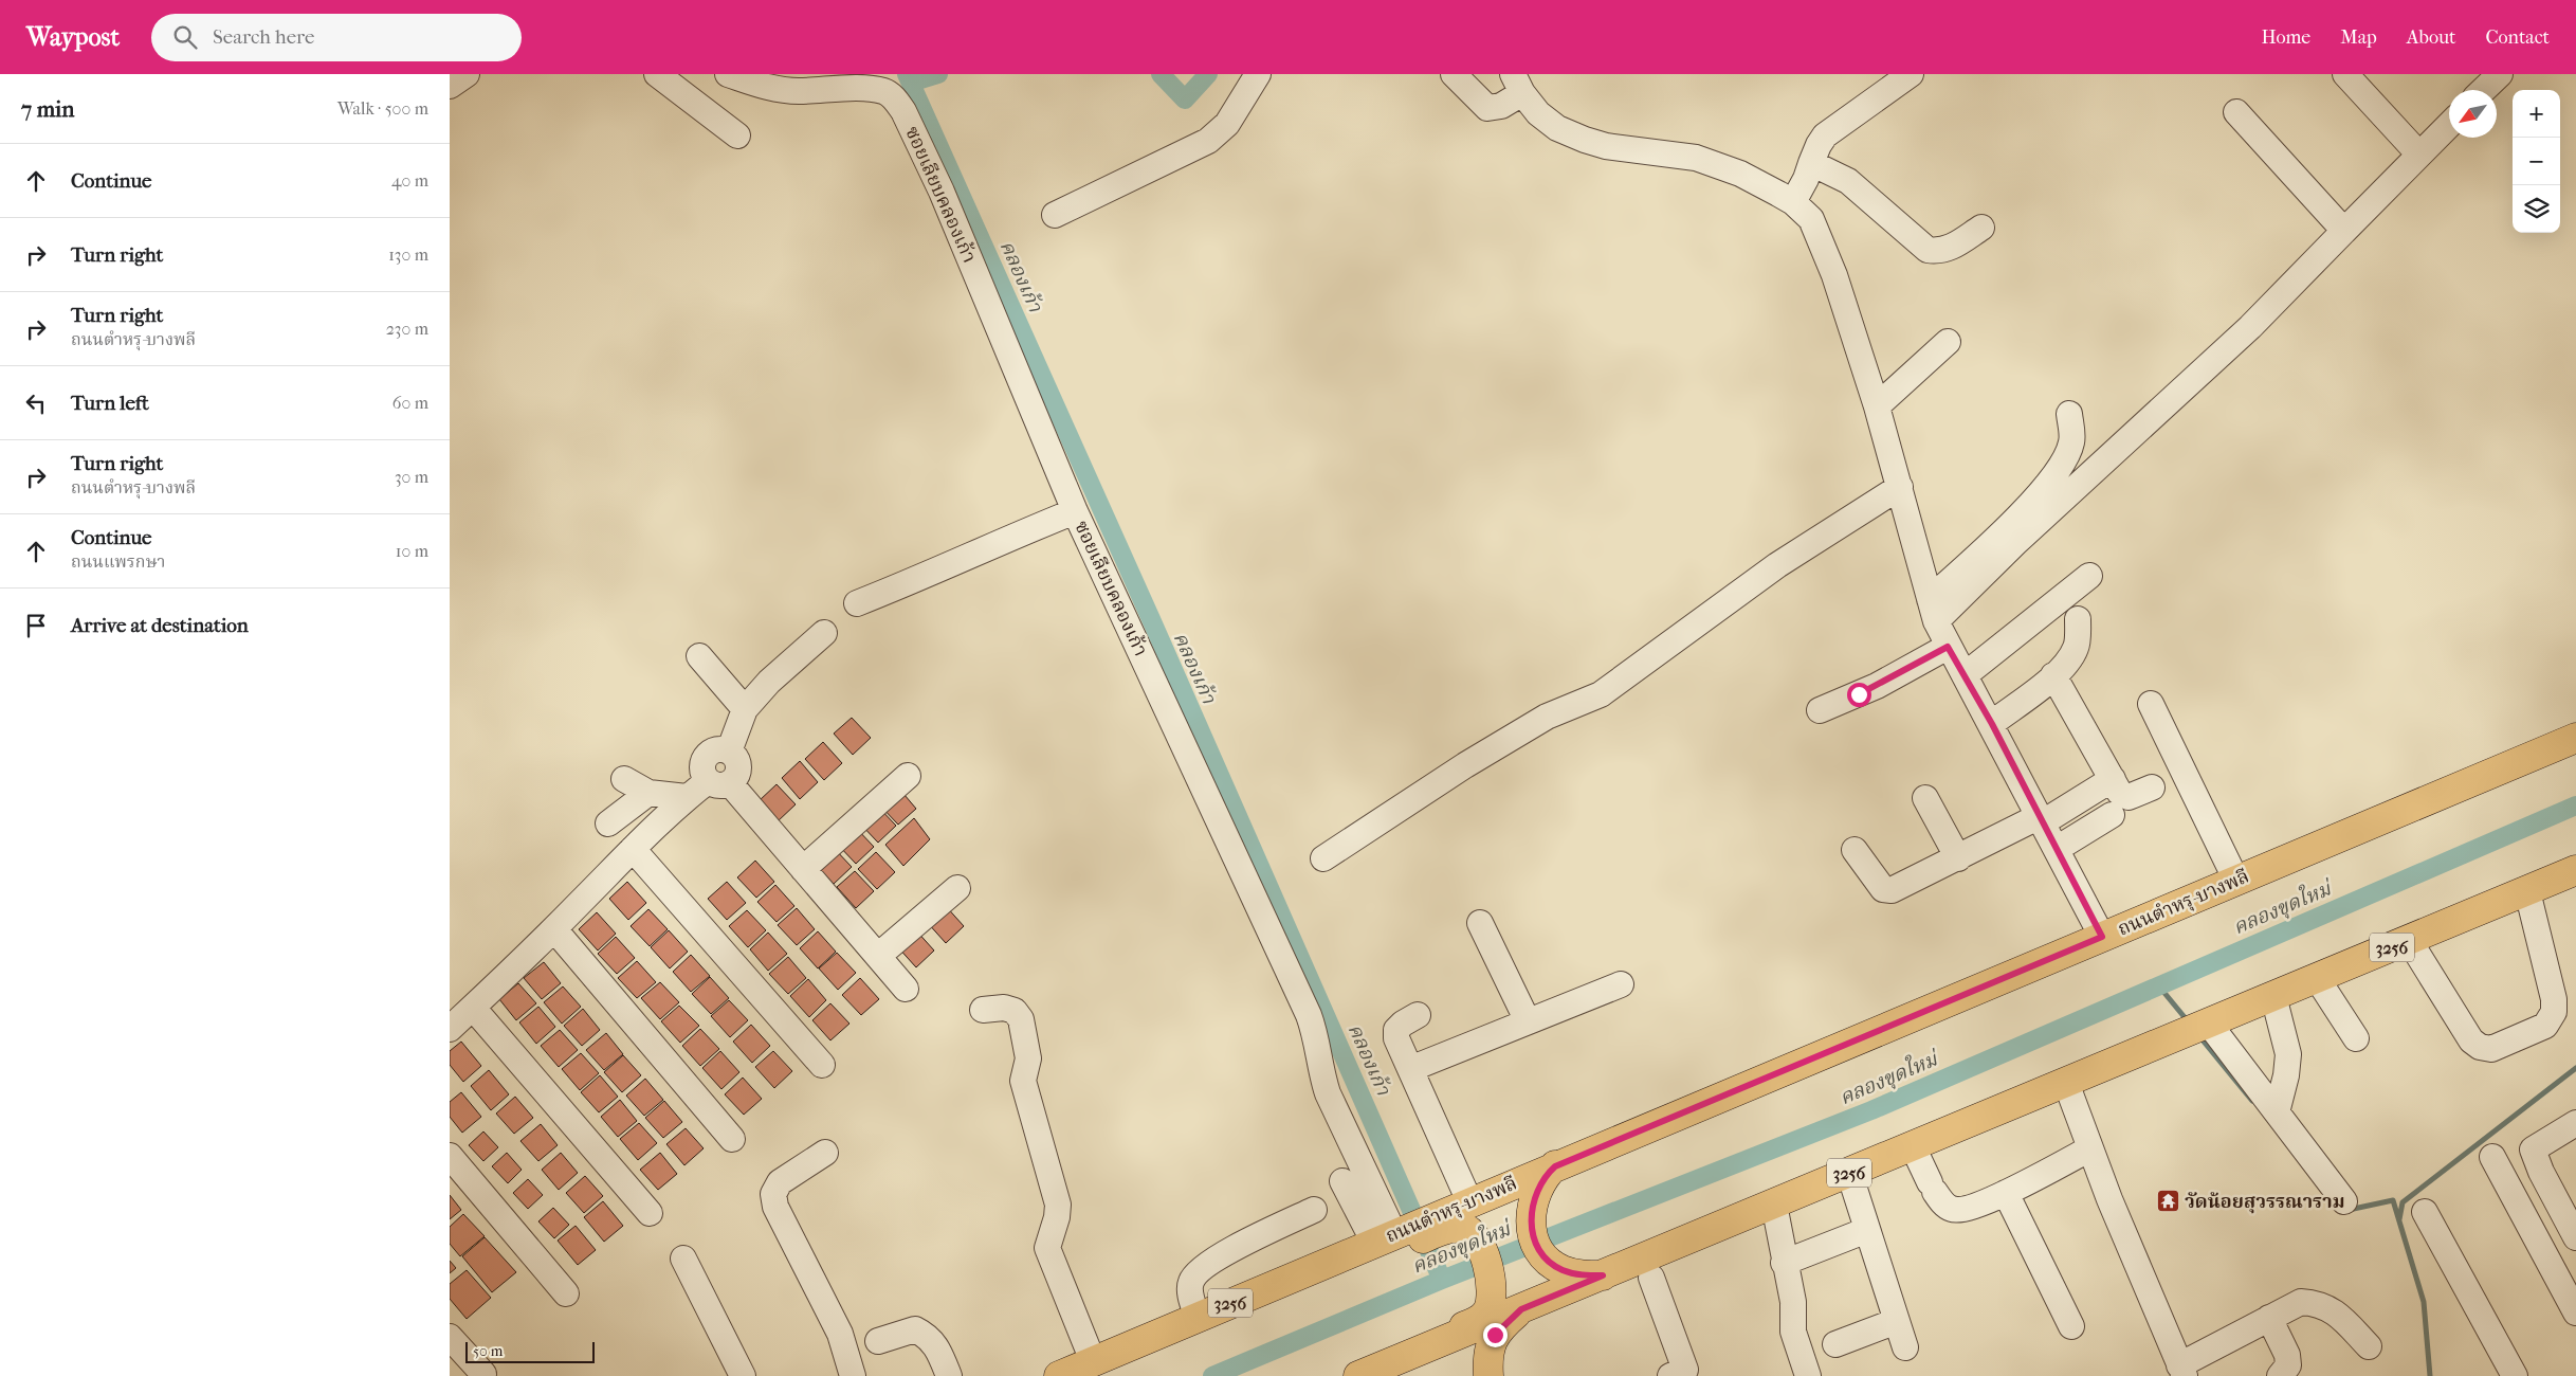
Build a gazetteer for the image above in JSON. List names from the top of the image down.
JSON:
{
  "streets": {
    "main road": ["ถนนตำหรุ-บางพลี", "3256"],
    "street": ["ซอยเลียบคลองเก้า"]
  },
  "crossings": [
    ["ซอยเลียบคลองเก้า", "ถนนตำหรุ-บางพลี"]
  ],
  "water": ["คลองเก้า", "คลองขุดใหม่"],
  "places": {
    "temple": ["วัดน้อยสุวรรณาราม"]
  },
  "scale_bar": "50 m",
  "north": "bottom left",
  "page": {
    "header": "Waypost",
    "search": "Search here",
    "nav": [
      "Home",
      "Map",
      "About",
      "Contact"
    ],
    "heading": ["7 min", "Walk · 500 m"],
    "map_buttons": ["+", "−"],
    "list": [
      ["Continue", "40 m"],
      ["Turn right", "130 m"],
      ["Turn right", "ถนนตำหรุ-บางพลี", "230 m"],
      ["Turn left", "60 m"],
      ["Turn right", "ถนนตำหรุ-บางพลี", "30 m"],
      ["Continue", "ถนนแพรกษา", "10 m"],
      "Arrive at destination"
    ],
    "scale": "50 m"
  }
}
